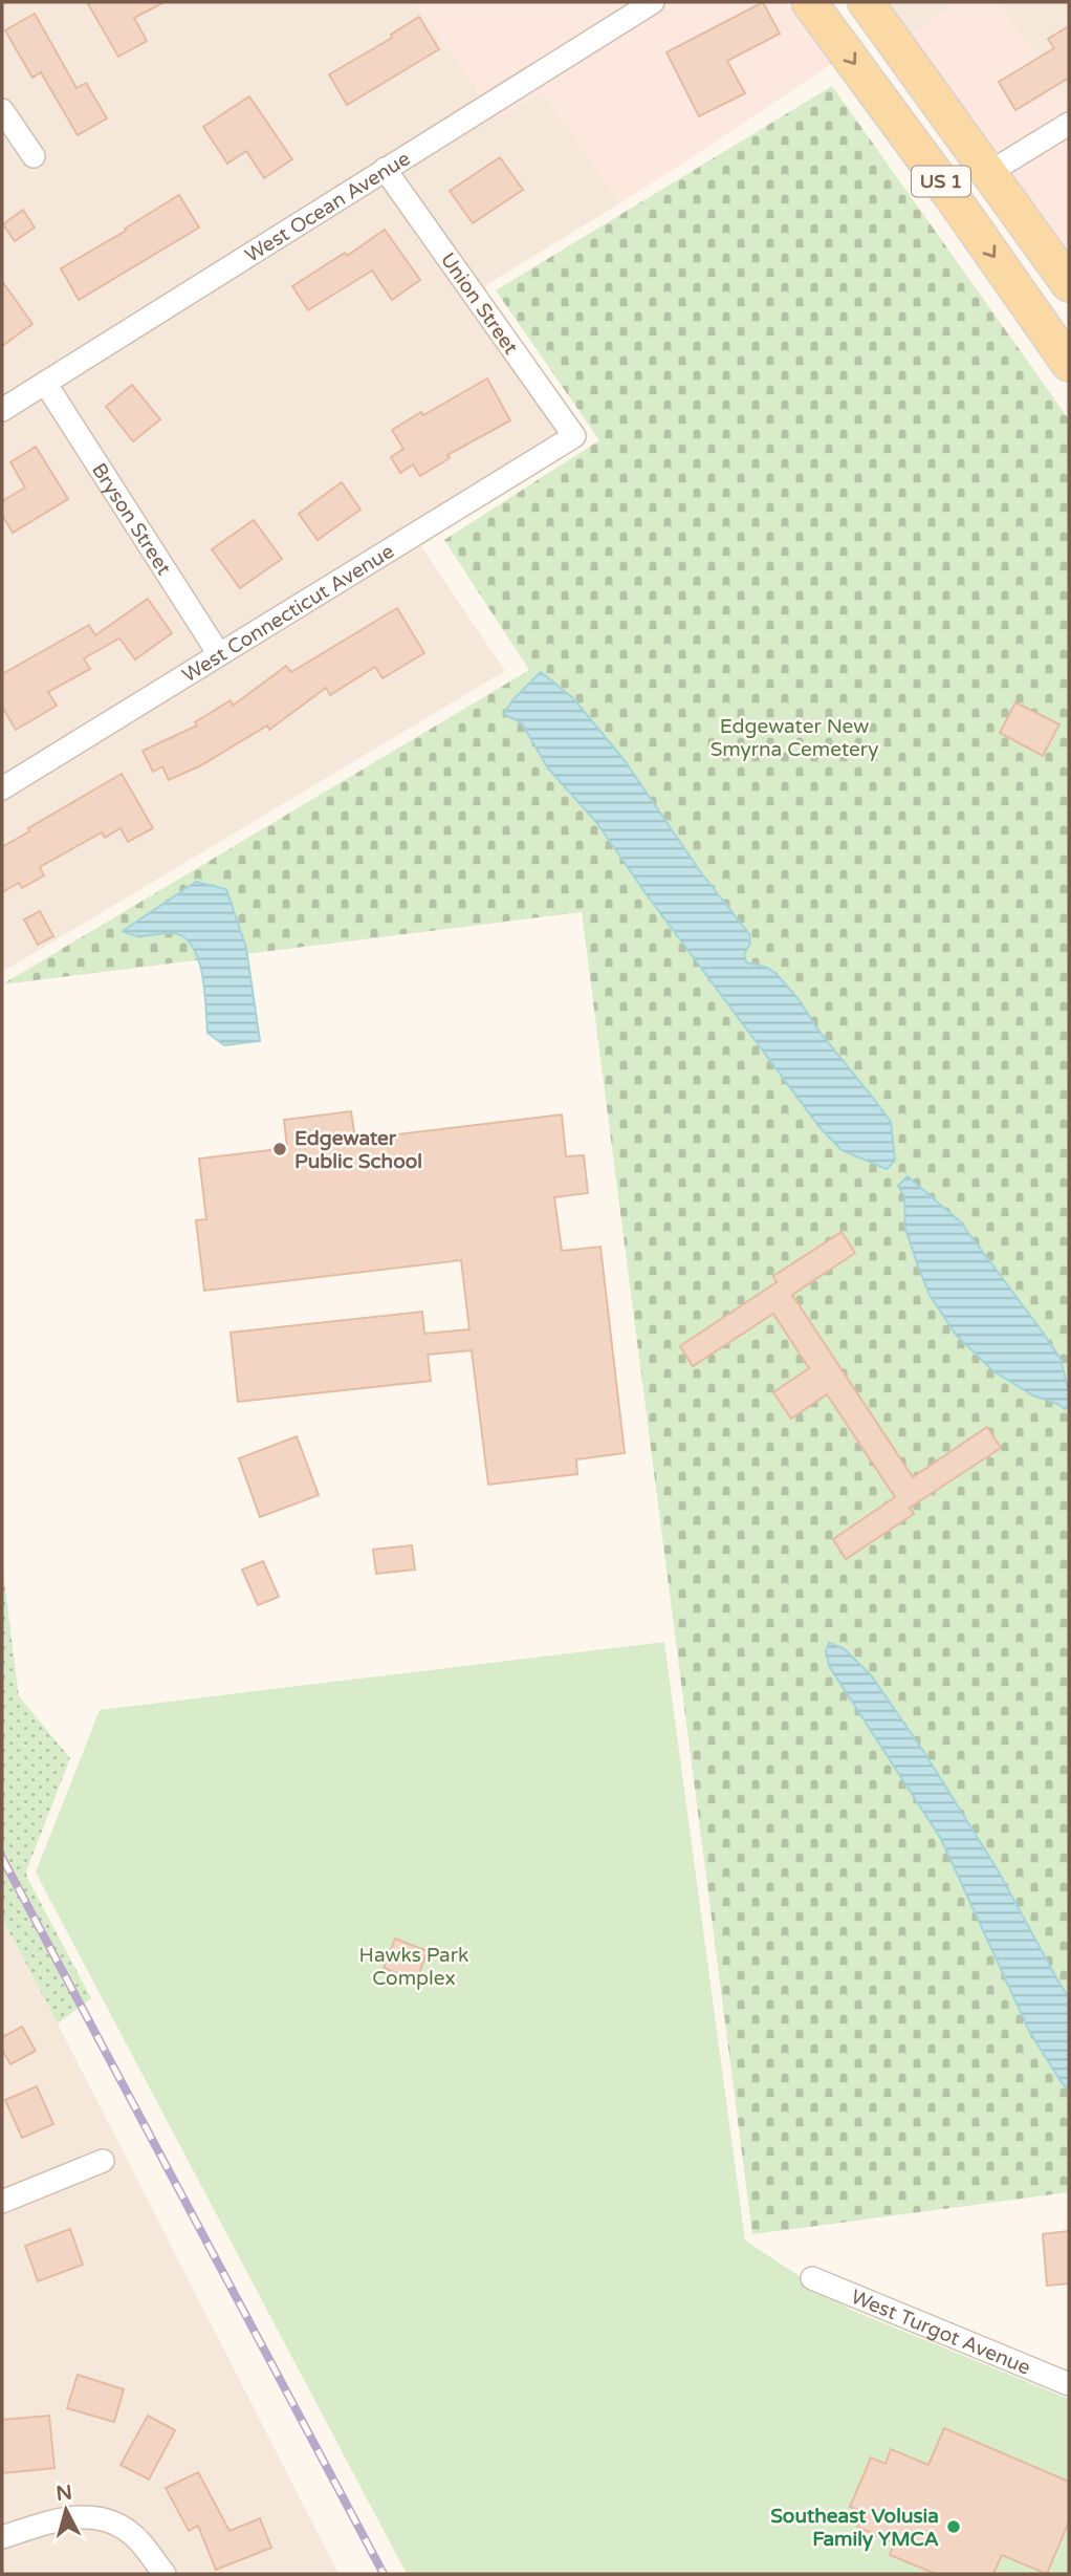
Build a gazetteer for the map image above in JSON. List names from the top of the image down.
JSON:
{
  "streets": {
    "main road": ["US 1"],
    "street": [
      "West Ocean Avenue",
      "Union Street",
      "Bryson Street",
      "West Connecticut Avenue",
      "West Turgot Avenue"
    ]
  },
  "crossings": [
    ["West Ocean Avenue", "Union Street"],
    ["West Ocean Avenue", "Bryson Street"],
    ["Union Street", "West Connecticut Avenue"],
    ["Bryson Street", "West Connecticut Avenue"]
  ],
  "parks": ["Edgewater New Smyrna Cemetery", "Hawks Park Complex"],
  "places": ["Edgewater Public School", "Southeast Volusia Family YMCA"],
  "north": "top"
}
